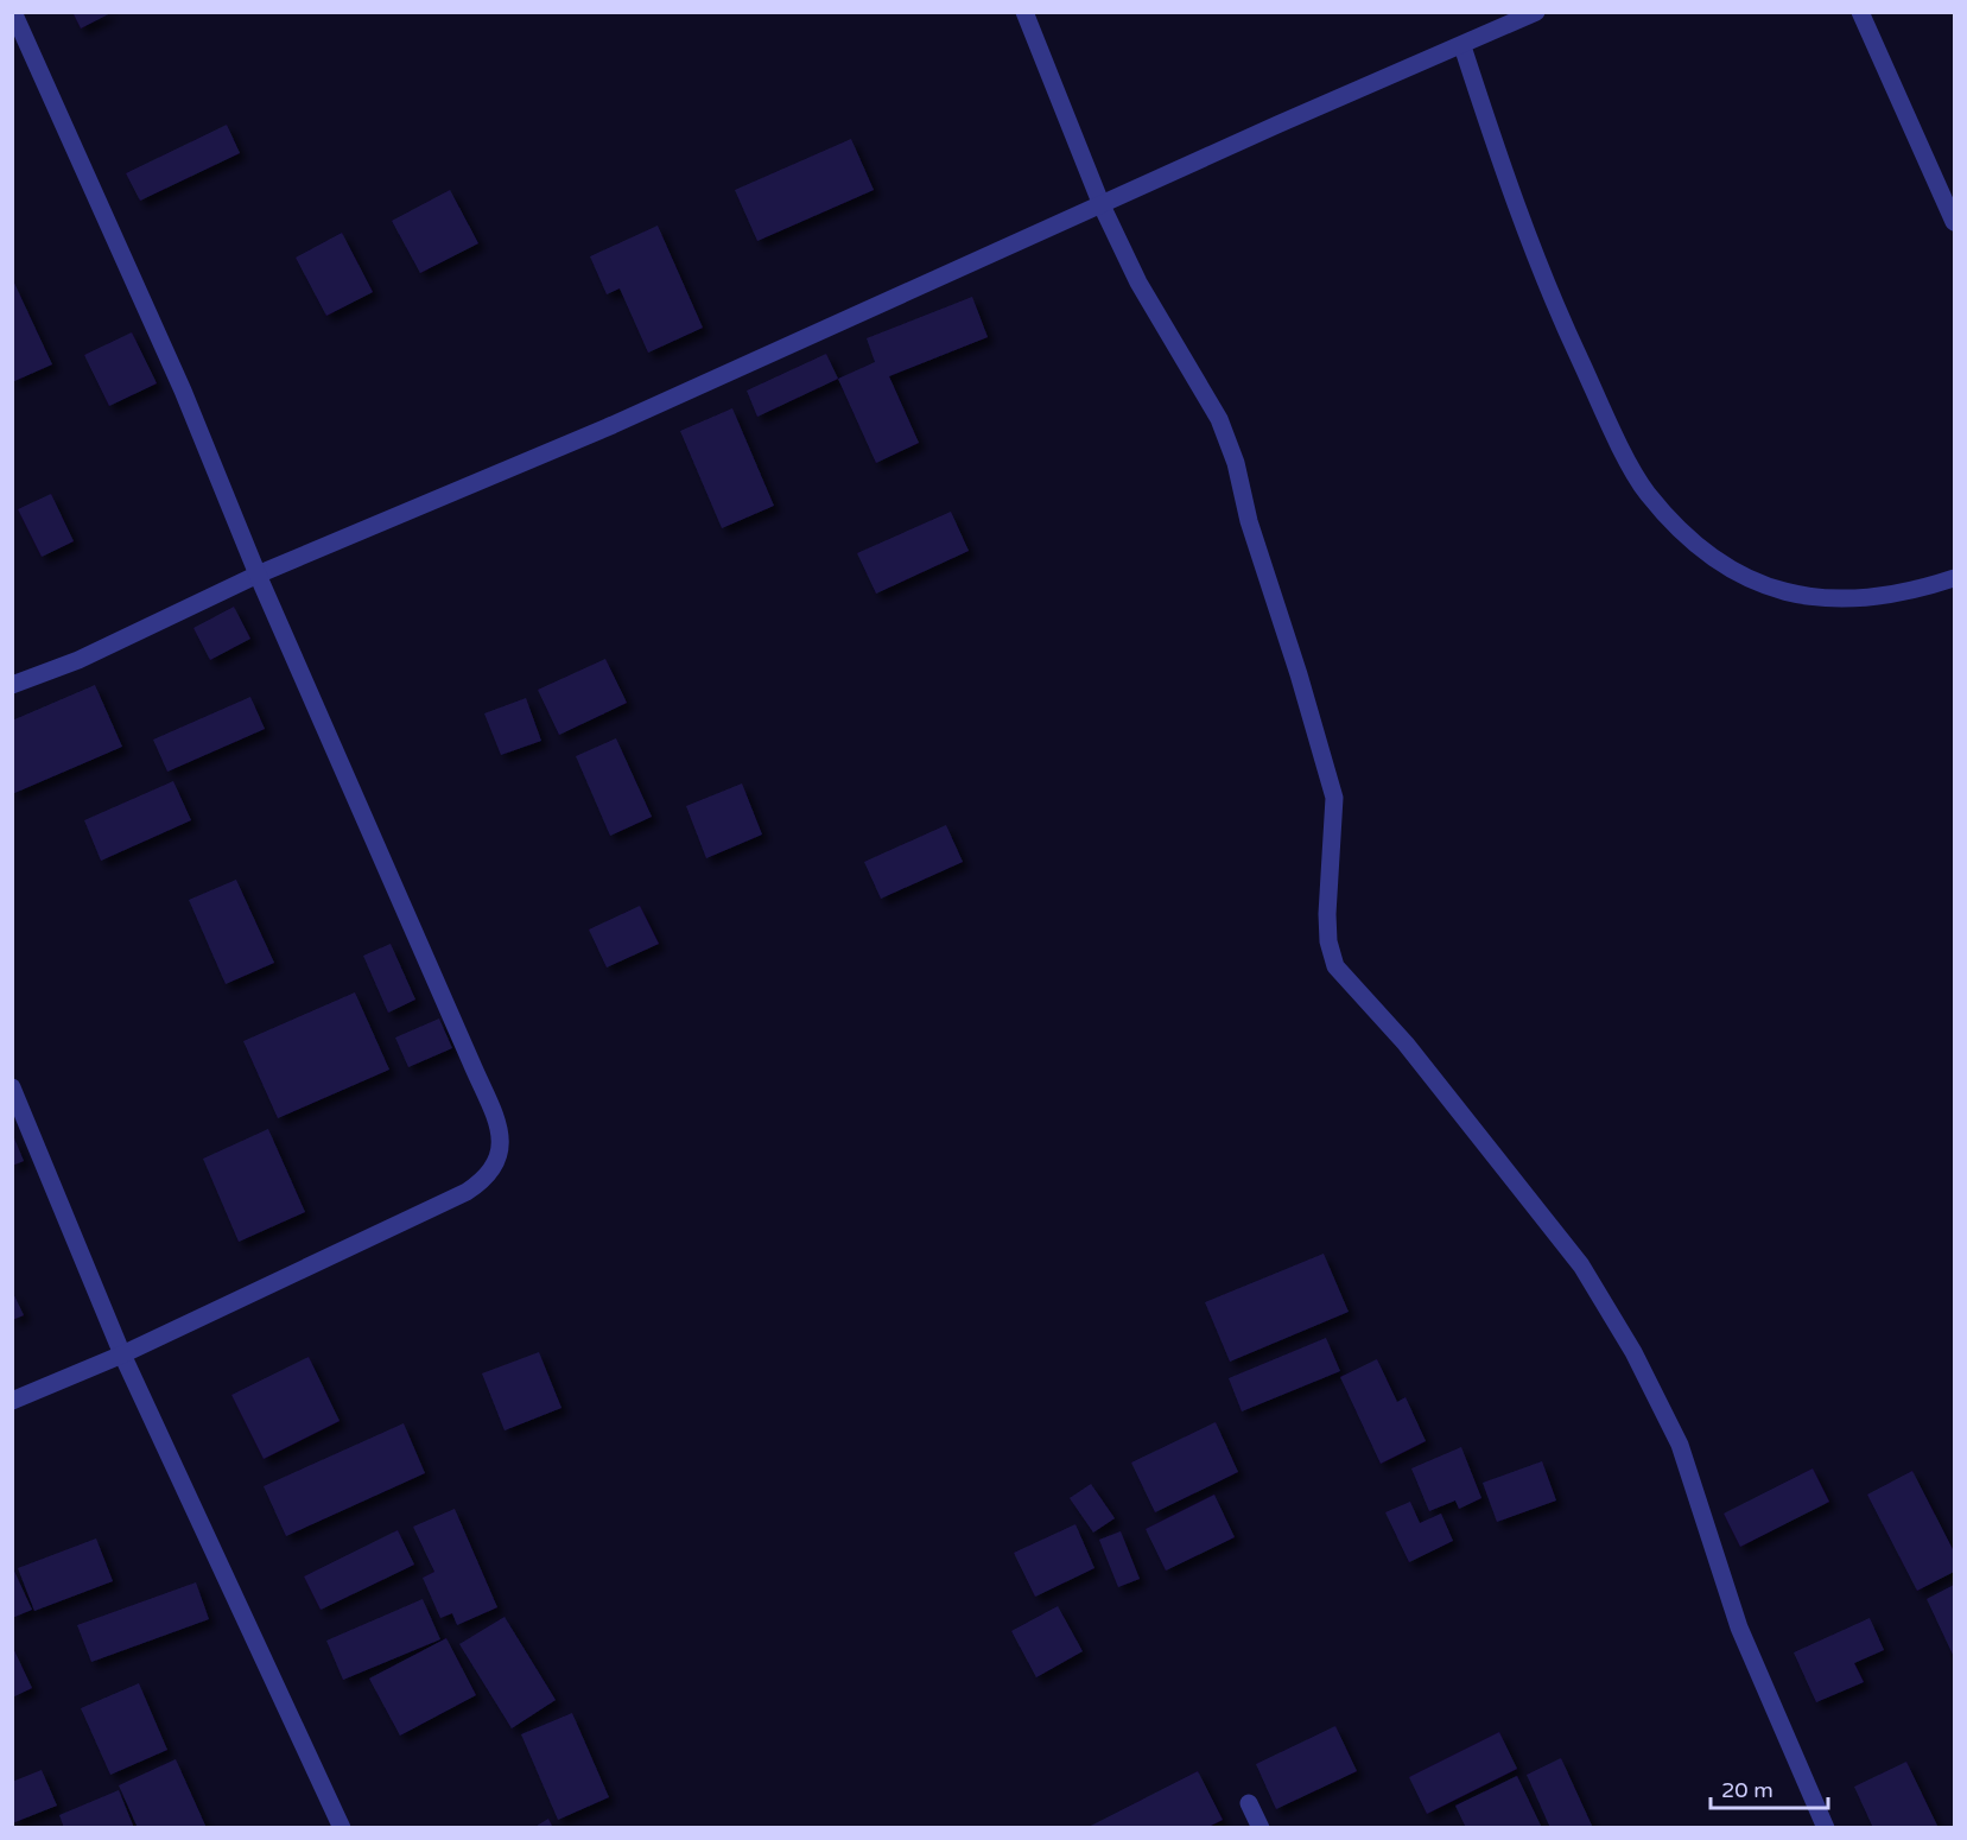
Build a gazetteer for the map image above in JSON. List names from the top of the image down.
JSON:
{
  "scale_bar": "20 m"
}
